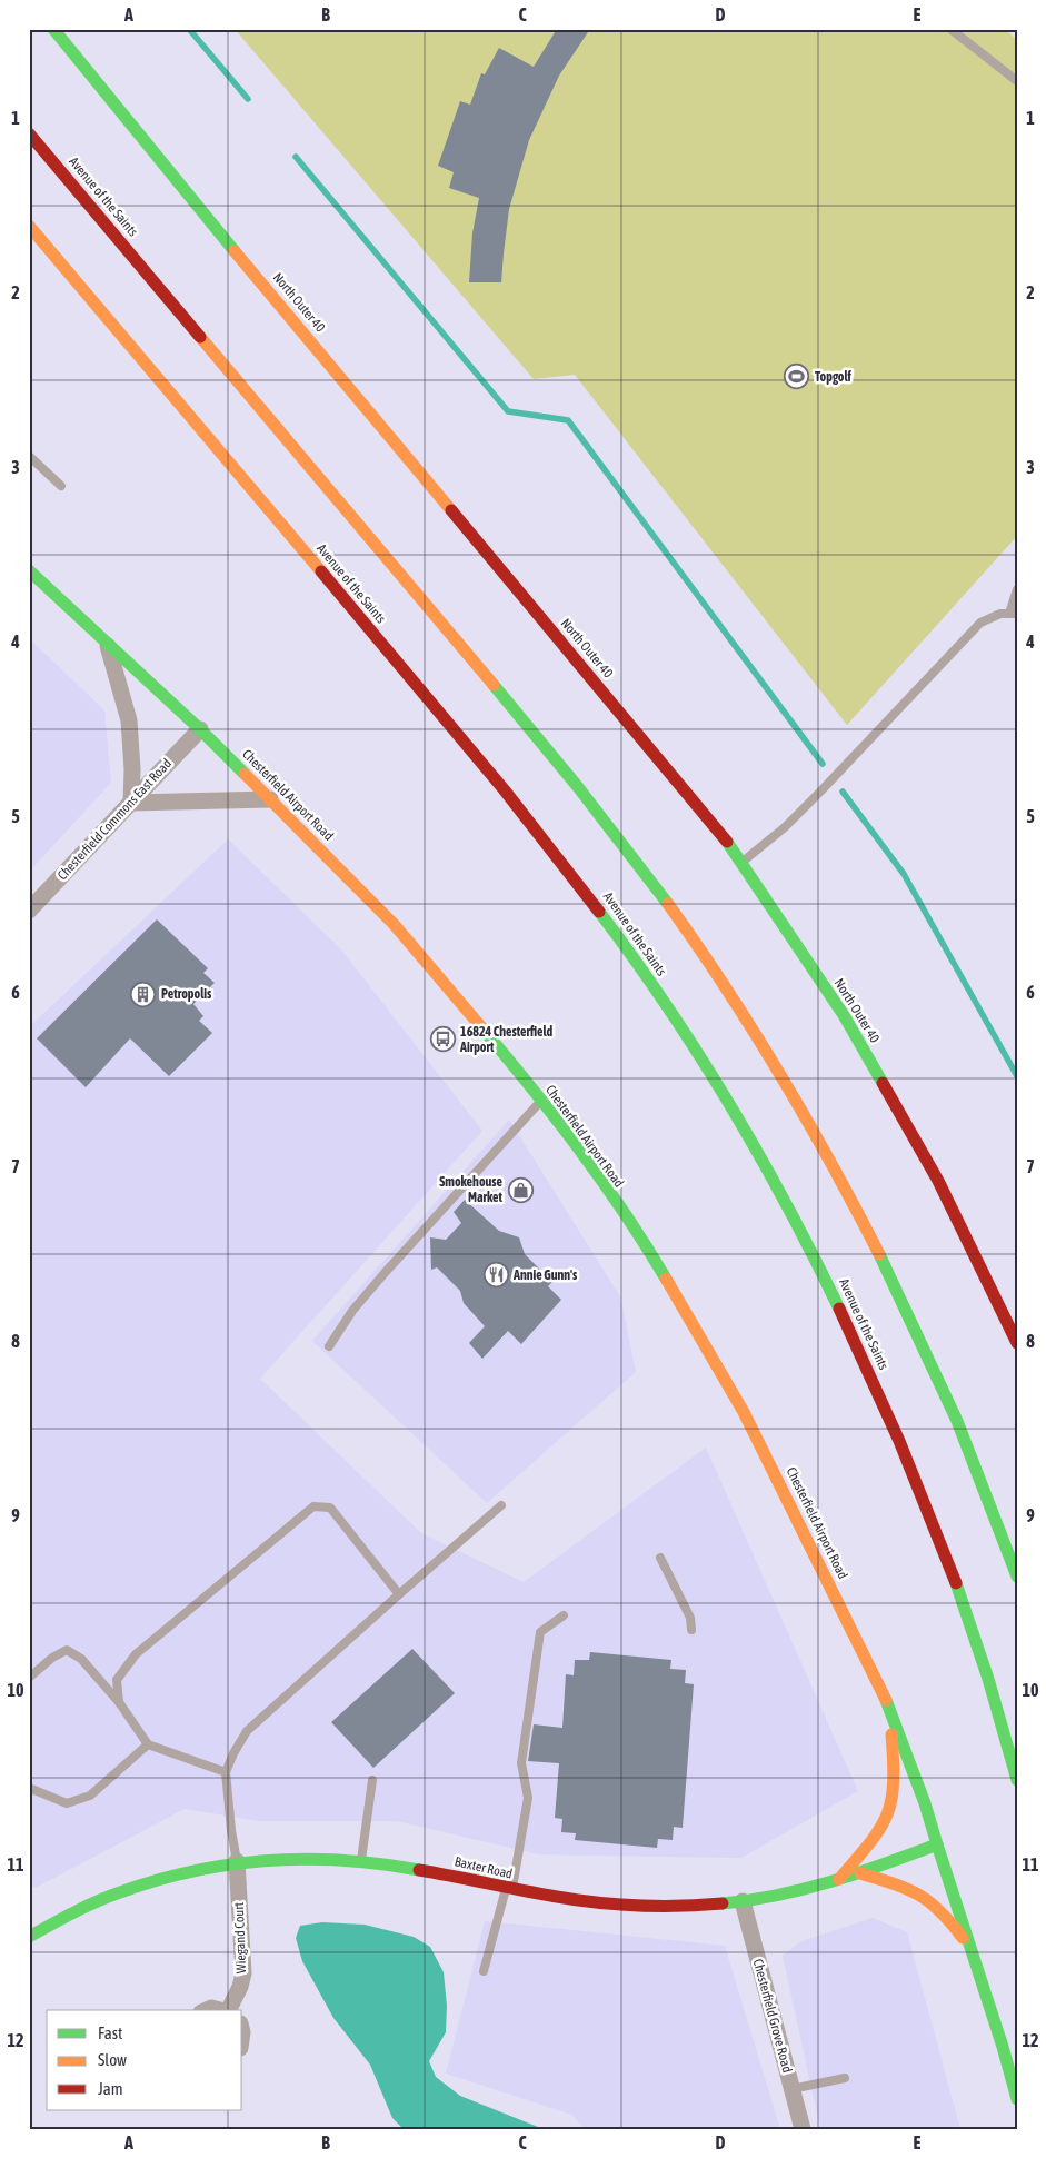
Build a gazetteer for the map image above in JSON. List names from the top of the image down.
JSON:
{
  "streets": {
    "main road": [
      "Avenue of the Saints",
      "North Outer 40",
      "Chesterfield Airport Road",
      "Baxter Road"
    ],
    "street": ["Chesterfield Commons East Road", "Wiegand Court", "Chesterfield Grove Road"]
  },
  "crossings": [
    ["Chesterfield Airport Road", "Chesterfield Commons East Road"],
    ["Chesterfield Airport Road", "Baxter Road"],
    ["Baxter Road", "Wiegand Court"],
    ["Baxter Road", "Chesterfield Grove Road"]
  ],
  "places": {
    "sports": ["Topgolf"],
    "building": ["Petropolis"],
    "bus stop": ["16824 Chesterfield Airport"],
    "shop": ["Smokehouse Market"],
    "restaurant": ["Annie Gunn's"]
  },
  "legend": ["Fast", "Slow", "Jam"],
  "grid": {
    "columns": [
      "A",
      "B",
      "C",
      "D",
      "E"
    ],
    "rows": [
      "1",
      "2",
      "3",
      "4",
      "5",
      "6",
      "7",
      "8",
      "9",
      "10",
      "11",
      "12"
    ]
  }
}
